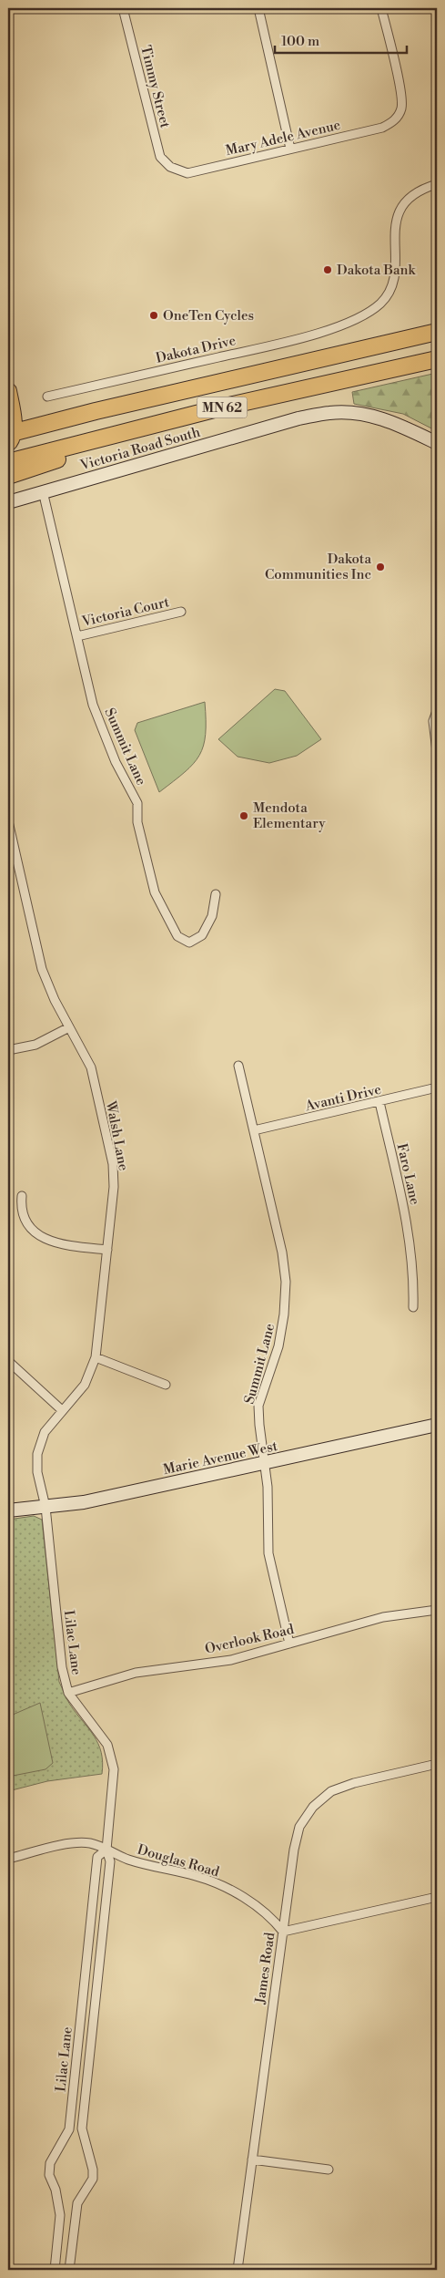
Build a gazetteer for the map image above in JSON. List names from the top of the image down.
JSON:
{
  "streets": {
    "highway": ["MN 62"],
    "street": [
      "Timmy Street",
      "Mary Adele Avenue",
      "Dakota Drive",
      "Victoria Road South",
      "Victoria Court",
      "Summit Lane",
      "Avanti Drive",
      "Walsh Lane",
      "Faro Lane",
      "Marie Avenue West",
      "Overlook Road",
      "Lilac Lane",
      "Douglas Road",
      "James Road"
    ]
  },
  "crossings": [
    ["Timmy Street", "Mary Adele Avenue"],
    ["Victoria Road South", "Summit Lane"],
    ["Victoria Court", "Summit Lane"],
    ["Summit Lane", "Avanti Drive"],
    ["Summit Lane", "Marie Avenue West"],
    ["Summit Lane", "Overlook Road"],
    ["Avanti Drive", "Faro Lane"],
    ["Walsh Lane", "Marie Avenue West"],
    ["Walsh Lane", "Lilac Lane"],
    ["Marie Avenue West", "Lilac Lane"],
    ["Overlook Road", "Lilac Lane"],
    ["Lilac Lane", "Douglas Road"],
    ["Douglas Road", "James Road"]
  ],
  "places": [
    "Dakota Bank",
    "OneTen Cycles",
    "Dakota Communities Inc",
    "Mendota Elementary"
  ],
  "scale_bar": "100 m"
}
